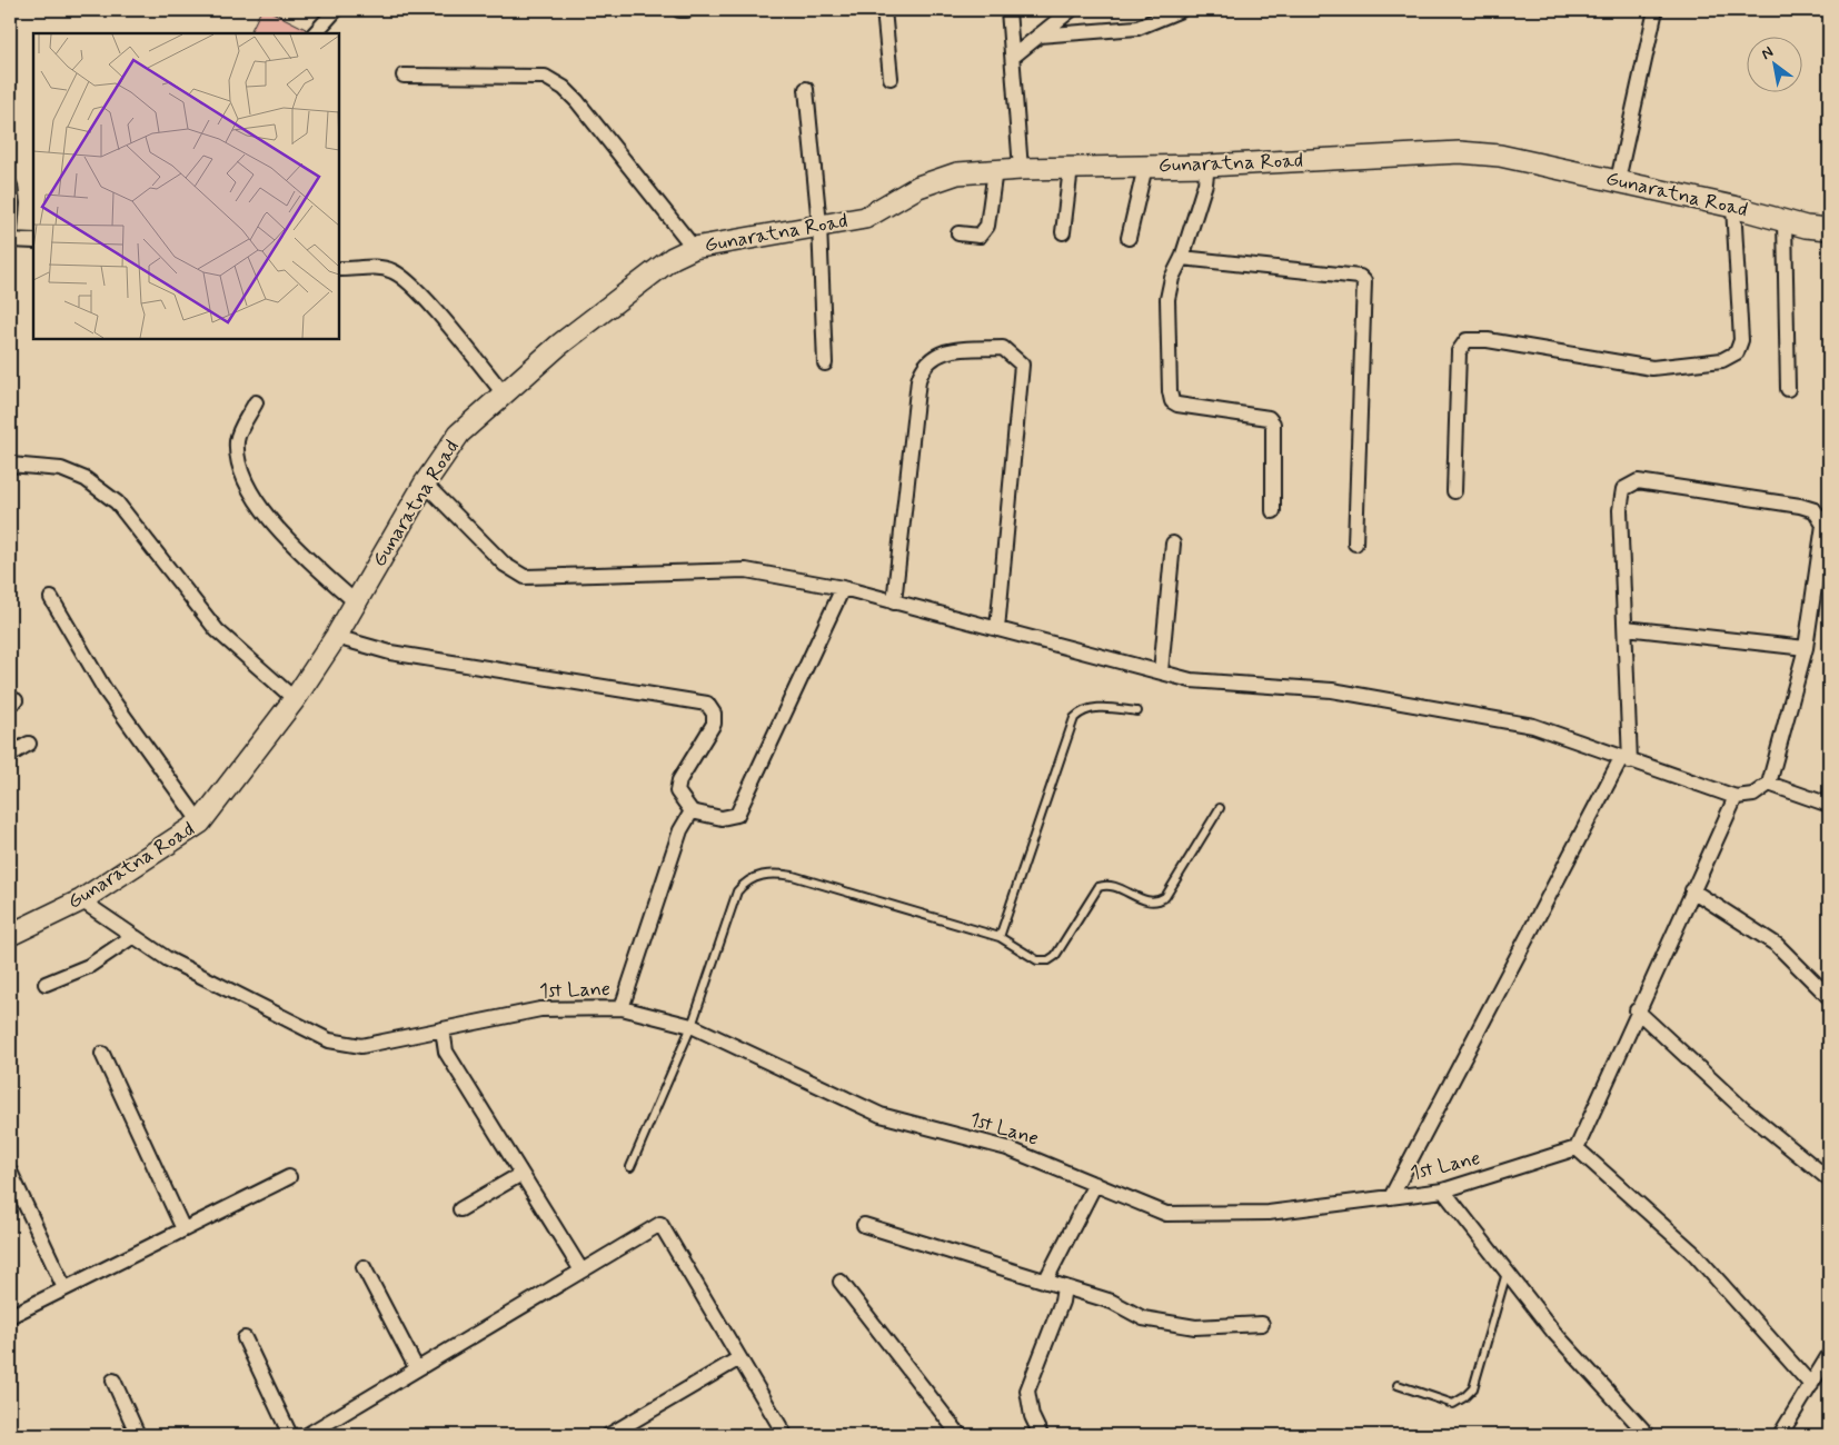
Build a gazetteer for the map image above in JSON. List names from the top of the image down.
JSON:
{
  "streets": {
    "street": ["Gunaratna Road", "1st Lane"]
  },
  "crossings": [
    ["Gunaratna Road", "1st Lane"]
  ],
  "north": "top left"
}
